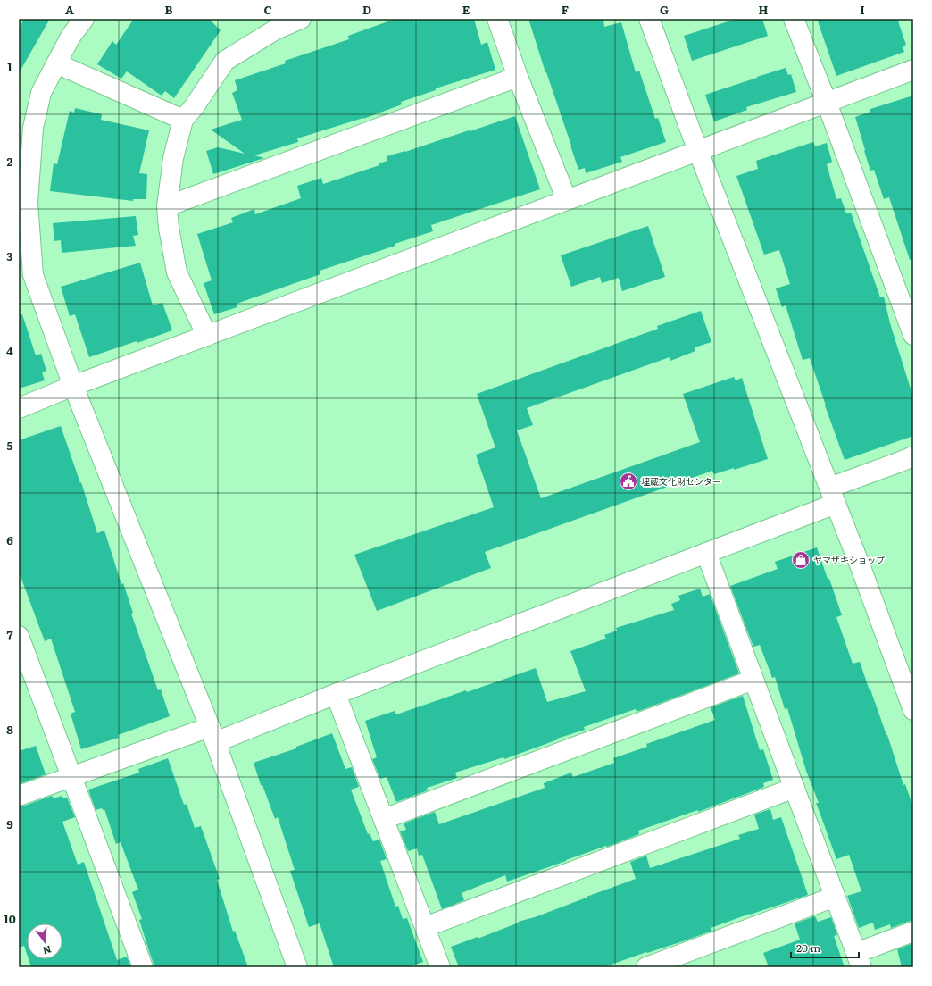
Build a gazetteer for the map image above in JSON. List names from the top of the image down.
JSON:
{
  "places": {
    "public building": ["埋蔵文化財センター"],
    "shop": ["ヤマザキショップ"]
  },
  "scale_bar": "20 m",
  "north": "bottom",
  "grid": {
    "columns": [
      "A",
      "B",
      "C",
      "D",
      "E",
      "F",
      "G",
      "H",
      "I"
    ],
    "rows": [
      "1",
      "2",
      "3",
      "4",
      "5",
      "6",
      "7",
      "8",
      "9",
      "10"
    ]
  }
}
